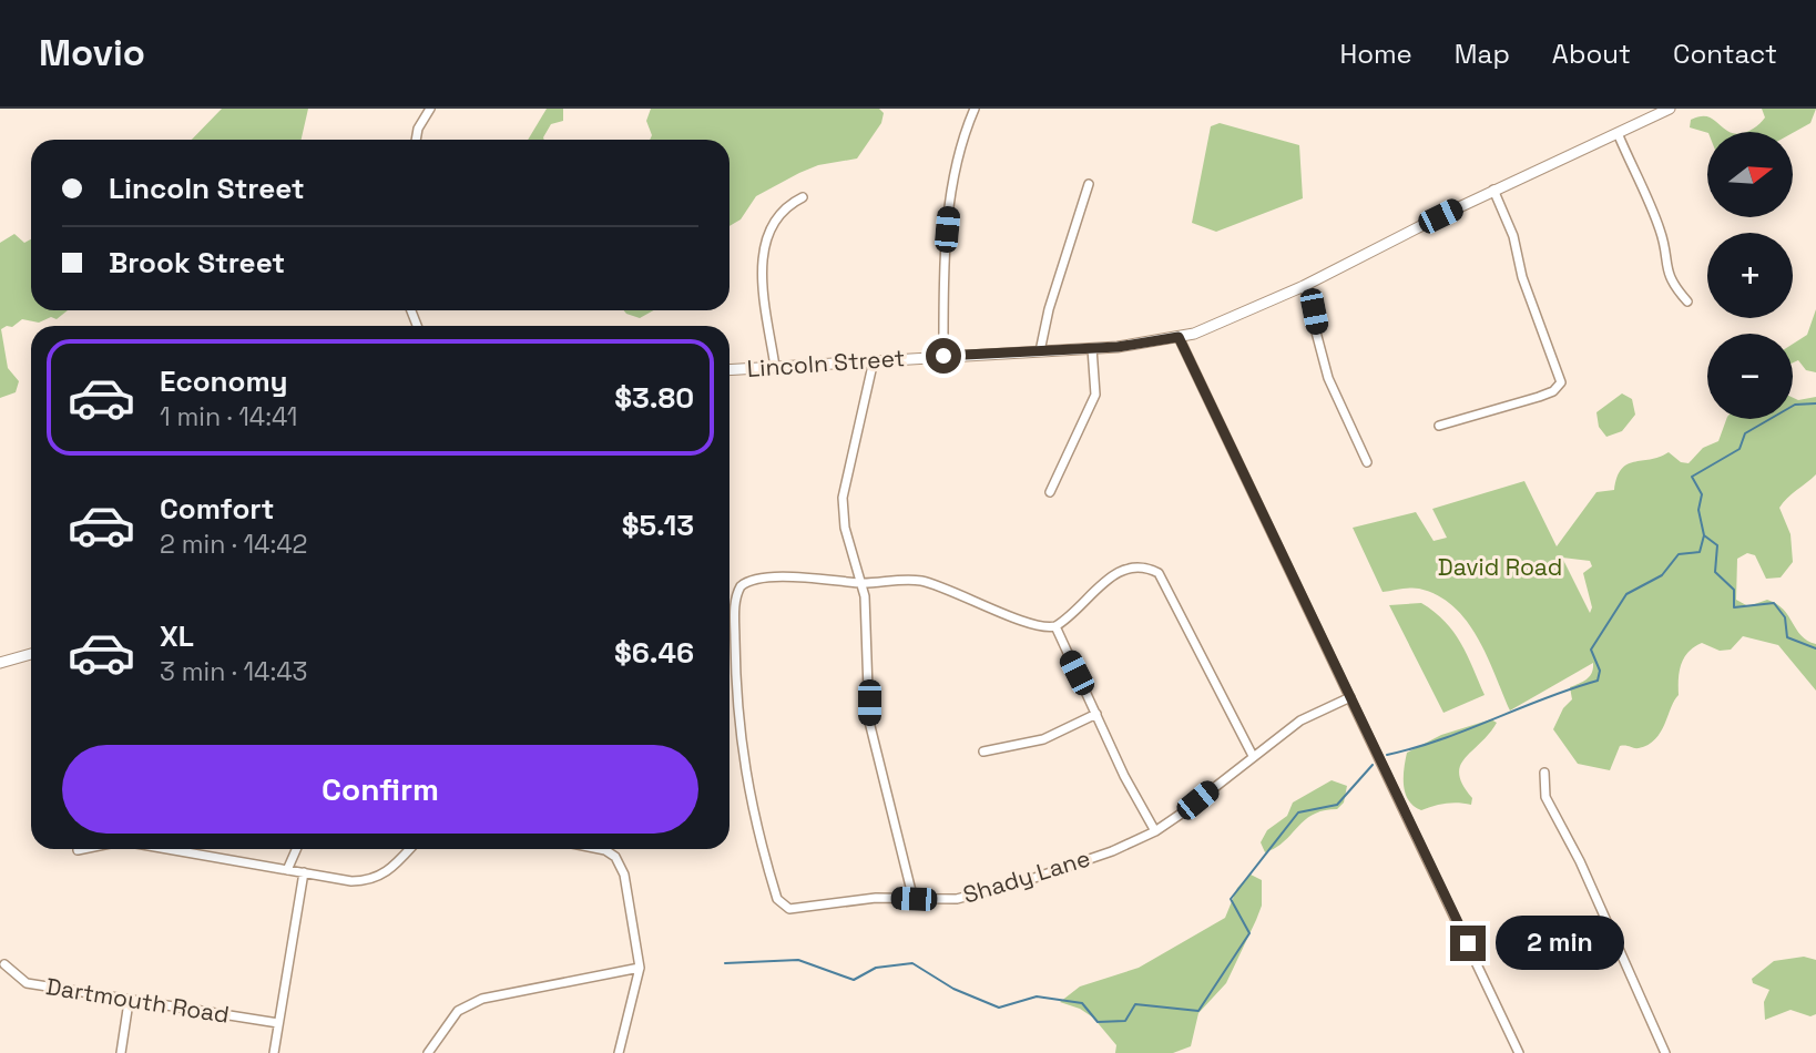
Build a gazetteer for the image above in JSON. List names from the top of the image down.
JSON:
{
  "streets": {
    "main road": ["Lincoln Street"],
    "street": ["Shady Lane", "Dartmouth Road"]
  },
  "parks": ["David Road"],
  "north": "right",
  "page": {
    "header": "Movio",
    "nav": [
      "Home",
      "Map",
      "About",
      "Contact"
    ],
    "map_buttons": ["+", "−"],
    "banner": ["Lincoln Street", "Brook Street"],
    "list": [
      {
        "name": "Economy",
        "note": "1 min · 14:41",
        "value": "$3.80"
      },
      {
        "name": "Comfort",
        "note": "2 min · 14:42",
        "value": "$5.13"
      },
      {
        "name": "XL",
        "note": "3 min · 14:43",
        "value": "$6.46"
      }
    ],
    "buttons": "Confirm",
    "bubble": "2 min"
  }
}
